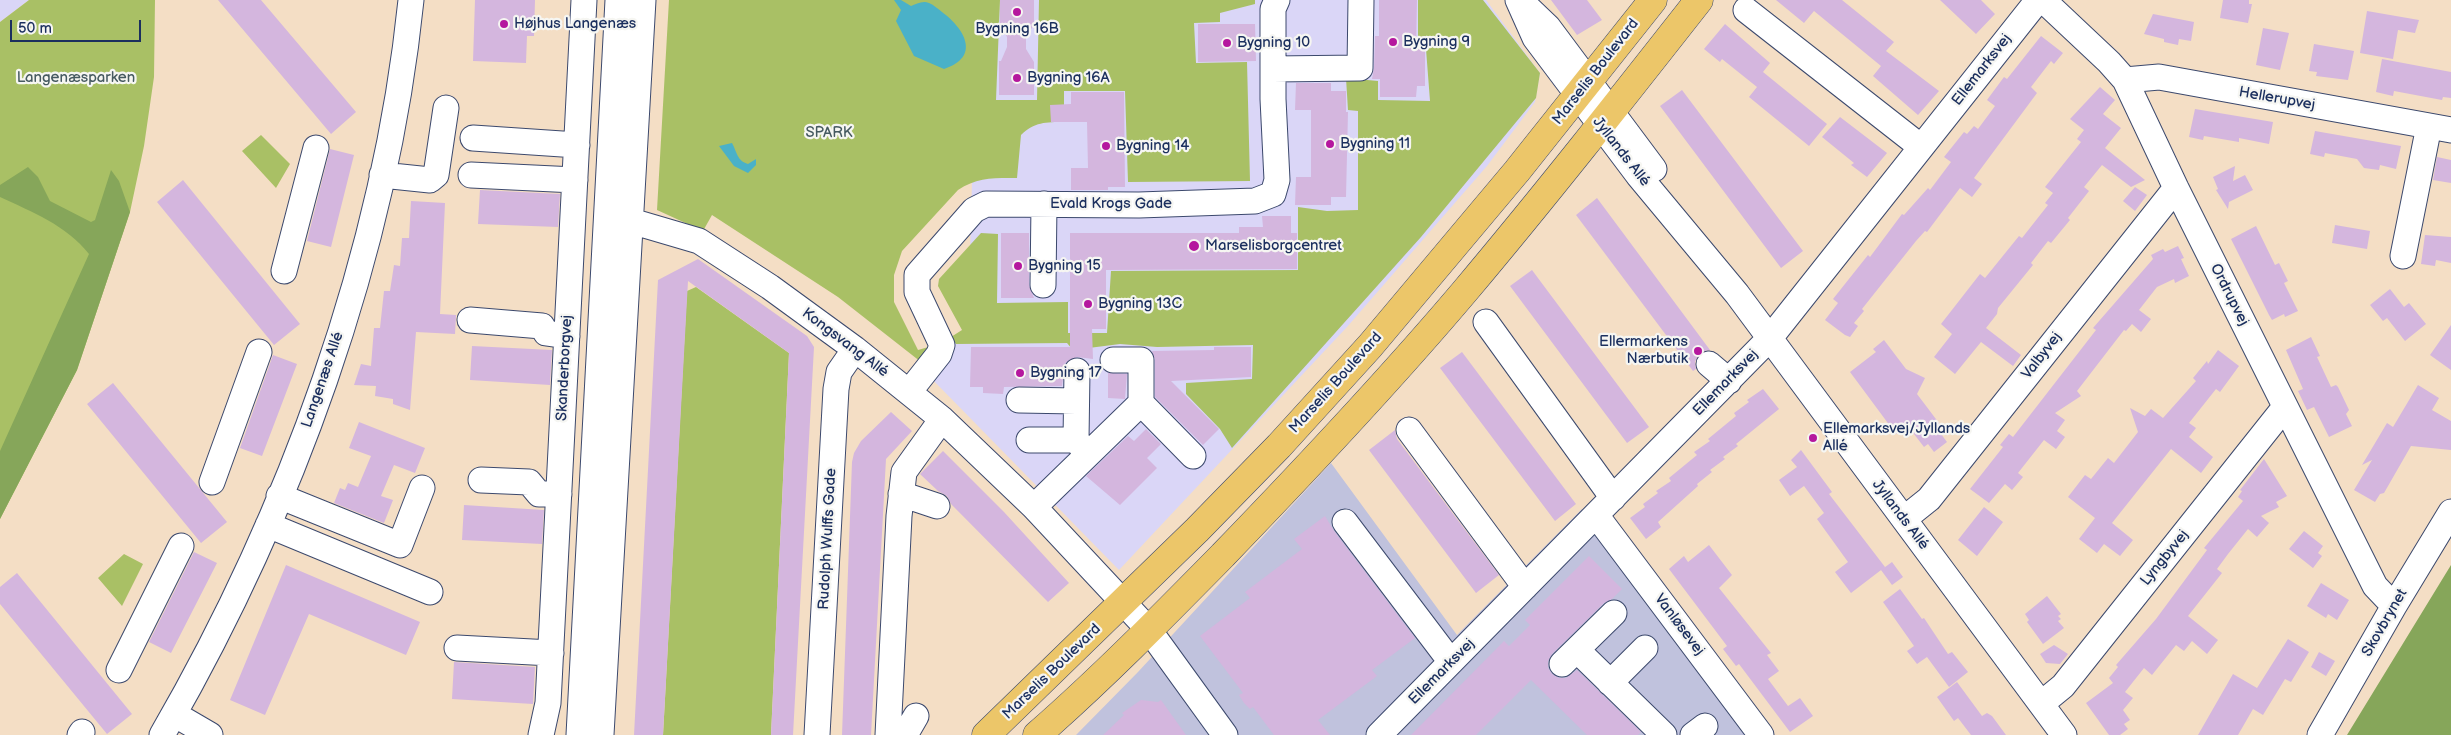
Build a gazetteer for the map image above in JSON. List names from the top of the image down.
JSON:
{
  "streets": {
    "main road": ["Marselis Boulevard"],
    "street": [
      "Ellemarksvej",
      "Hellerupvej",
      "Jyllands Allé",
      "Evald Krogs Gade",
      "Ordrupvej",
      "Kongsvang Allé",
      "Valbyvej",
      "Skanderborgvej",
      "Langenæs Allé",
      "Rudolph Wulffs Gade",
      "Lyngbyvej",
      "Skovbrynet",
      "Vanløsevej"
    ]
  },
  "crossings": [
    ["Ellemarksvej", "Jyllands Allé"],
    ["Ellemarksvej", "Vanløsevej"],
    ["Marselis Boulevard", "Jyllands Allé"],
    ["Marselis Boulevard", "Kongsvang Allé"],
    ["Hellerupvej", "Ordrupvej"],
    ["Jyllands Allé", "Valbyvej"],
    ["Jyllands Allé", "Lyngbyvej"],
    ["Evald Krogs Gade", "Kongsvang Allé"],
    ["Ordrupvej", "Valbyvej"],
    ["Ordrupvej", "Lyngbyvej"],
    ["Ordrupvej", "Skovbrynet"],
    ["Kongsvang Allé", "Rudolph Wulffs Gade"]
  ],
  "parks": ["Langenæsparken", "SPARK"],
  "places": [
    "Bygning 16B",
    "Højhus Langenæs",
    "Bygning 9",
    "Bygning 10",
    "Bygning 16A",
    "Bygning 11",
    "Bygning 14",
    "Marselisborgcentret",
    "Bygning 15",
    "Bygning 13C",
    "Ellermarkens Nærbutik",
    "Bygning 17",
    "Ellemarksvej/Jyllands Allé"
  ],
  "scale_bar": "50 m"
}
